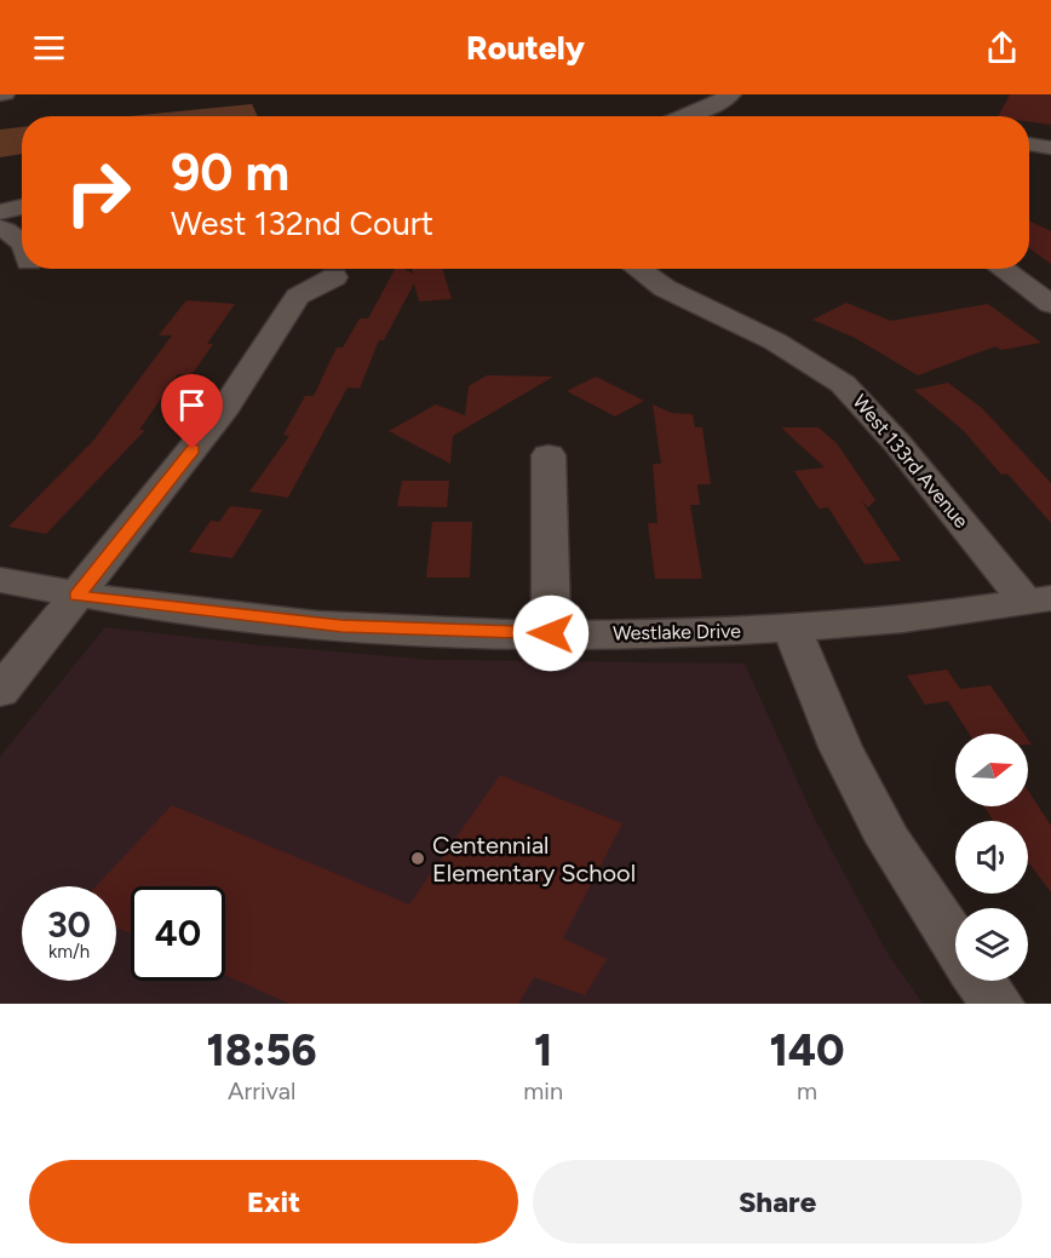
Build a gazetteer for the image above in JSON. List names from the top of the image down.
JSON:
{
  "streets": {
    "street": ["West 133rd Avenue", "Westlake Drive"]
  },
  "crossings": [
    ["West 133rd Avenue", "Westlake Drive"]
  ],
  "places": ["Centennial Elementary School"],
  "north": "right",
  "page": {
    "header": "Routely",
    "turn": ["90 m", "West 132nd Court"],
    "speed": "30 km/h",
    "limit": "40",
    "eta": [
      "18:56",
      "Arrival",
      "1",
      "min",
      "140",
      "m"
    ],
    "buttons": ["Exit", "Share"]
  }
}
